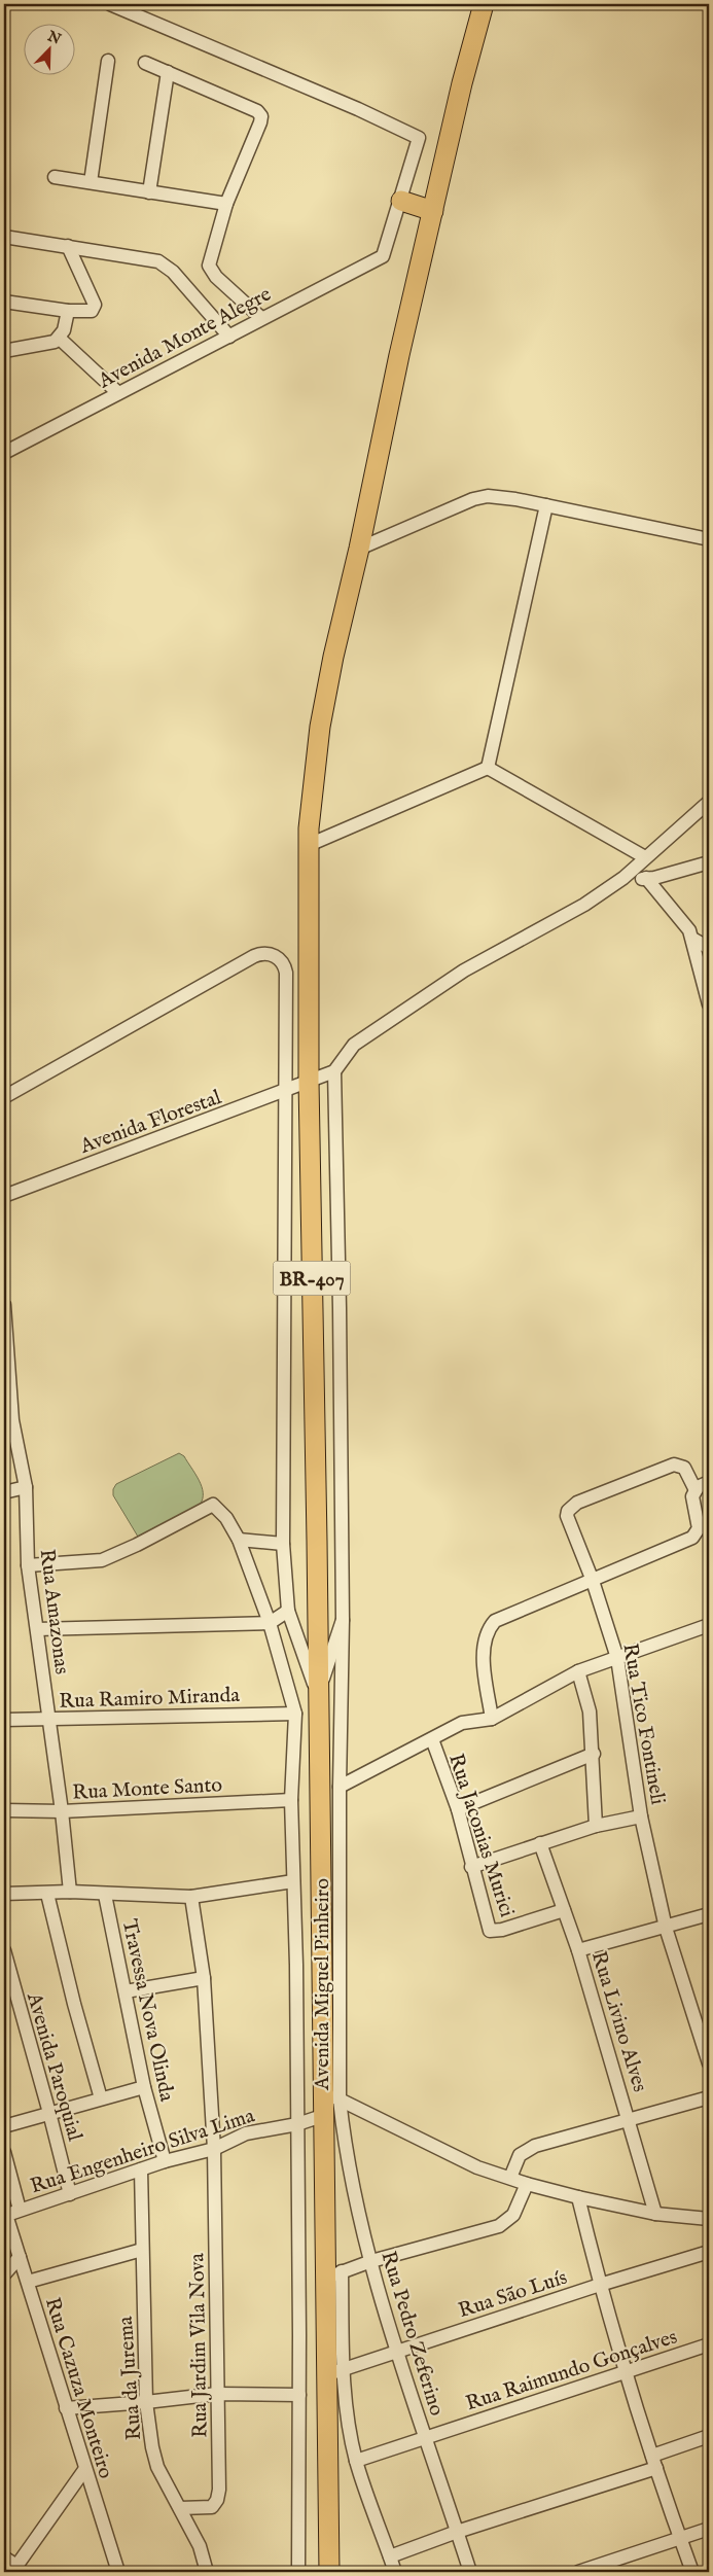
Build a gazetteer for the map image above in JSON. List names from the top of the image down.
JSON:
{
  "streets": {
    "highway": ["BR-407"],
    "street": [
      "Avenida Monte Alegre",
      "Avenida Florestal",
      "Rua Amazonas",
      "Rua Ramiro Miranda",
      "Rua Tico Fontineli",
      "Rua Monte Santo",
      "Rua Jaconias Murici",
      "Avenida Miguel Pinheiro",
      "Travessa Nova Olinda",
      "Rua Livino Alves",
      "Avenida Paroquial",
      "Rua Engenheiro Silva Lima",
      "Rua São Luís",
      "Rua Pedro Zeferino",
      "Rua Jardim Vila Nova",
      "Rua Raimundo Gonçalves",
      "Rua da Jurema",
      "Rua Cazuza Monteiro"
    ]
  },
  "crossings": [
    ["Avenida Florestal", "BR-407"],
    ["Avenida Florestal", "Avenida Miguel Pinheiro"],
    ["BR-407", "Avenida Miguel Pinheiro"],
    ["BR-407", "Rua Engenheiro Silva Lima"],
    ["BR-407", "Rua São Luís"],
    ["BR-407", "Rua Pedro Zeferino"],
    ["Rua Amazonas", "Rua Ramiro Miranda"],
    ["Rua Amazonas", "Rua Monte Santo"],
    ["Rua Jaconias Murici", "Rua Livino Alves"],
    ["Avenida Miguel Pinheiro", "Rua Livino Alves"],
    ["Avenida Miguel Pinheiro", "Rua Pedro Zeferino"],
    ["Travessa Nova Olinda", "Rua Engenheiro Silva Lima"],
    ["Avenida Paroquial", "Rua Engenheiro Silva Lima"],
    ["Rua Engenheiro Silva Lima", "Rua Jardim Vila Nova"],
    ["Rua Engenheiro Silva Lima", "Rua da Jurema"],
    ["Rua Engenheiro Silva Lima", "Rua Cazuza Monteiro"],
    ["Rua São Luís", "Rua Pedro Zeferino"],
    ["Rua Pedro Zeferino", "Rua Raimundo Gonçalves"],
    ["Rua Jardim Vila Nova", "Rua da Jurema"]
  ],
  "north": "top right"
}
